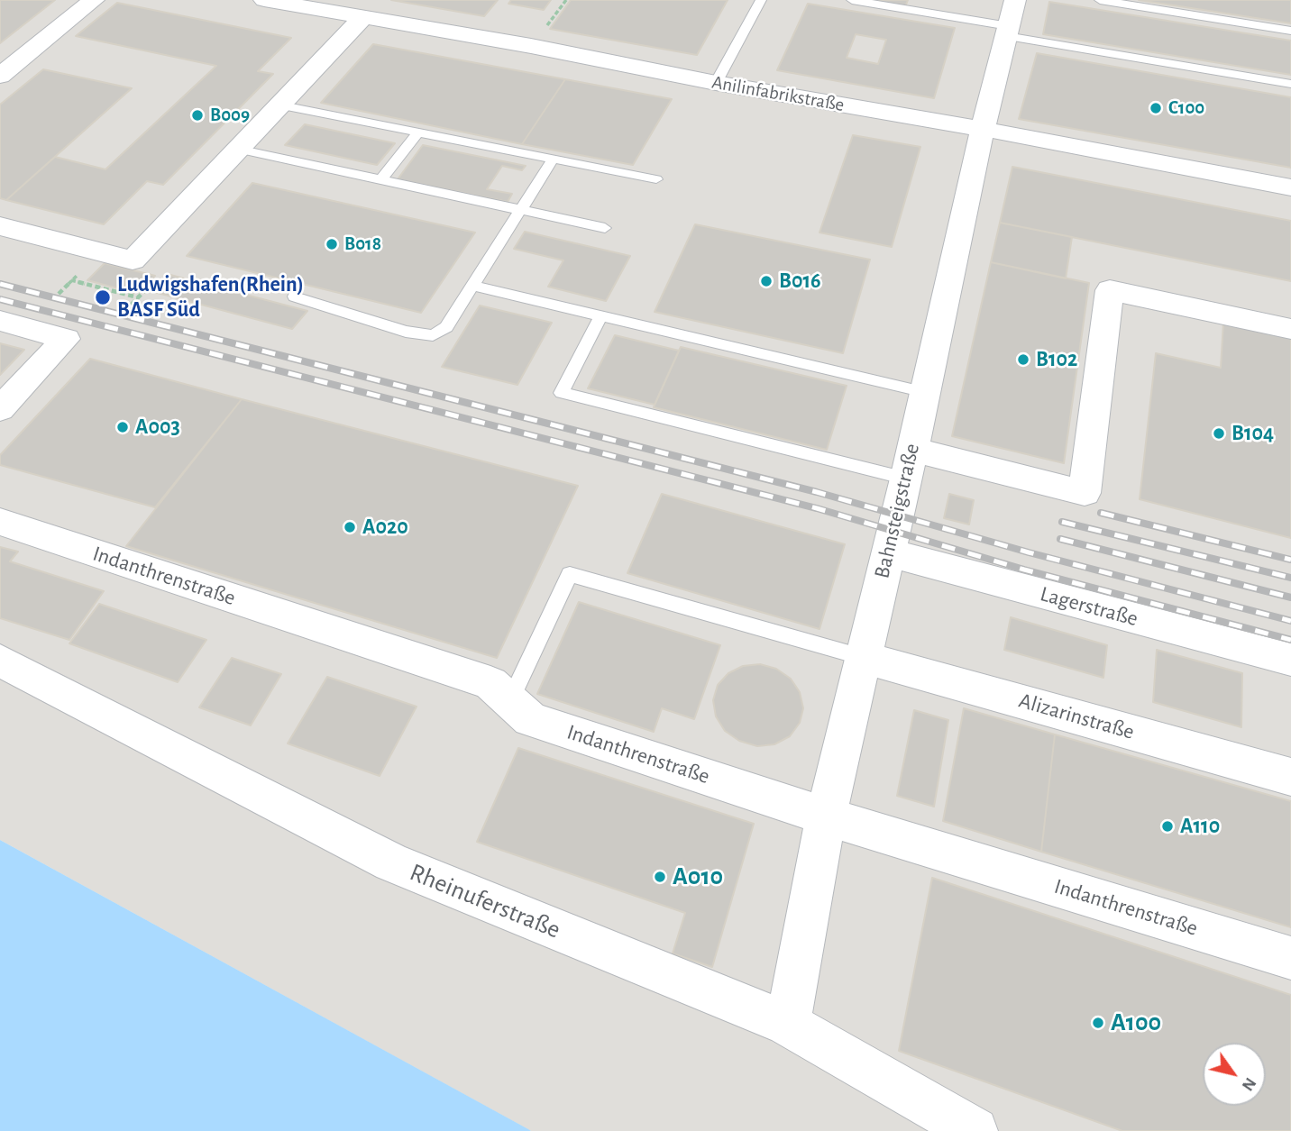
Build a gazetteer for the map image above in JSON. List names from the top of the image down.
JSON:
{
  "streets": {
    "street": [
      "Anilinfabrikstraße",
      "Bahnsteigstraße",
      "Indanthrenstraße",
      "Lagerstraße",
      "Alizarinstraße",
      "Rheinuferstraße"
    ]
  },
  "crossings": [
    ["Anilinfabrikstraße", "Bahnsteigstraße"],
    ["Bahnsteigstraße", "Indanthrenstraße"],
    ["Bahnsteigstraße", "Lagerstraße"],
    ["Bahnsteigstraße", "Alizarinstraße"],
    ["Bahnsteigstraße", "Rheinuferstraße"]
  ],
  "places": [
    "C100",
    "B009",
    "B018",
    "B016",
    "Ludwigshafen(Rhein) BASF Süd",
    "B102",
    "A003",
    "B104",
    "A020",
    "A110",
    "A010",
    "A100"
  ],
  "north": "bottom right"
}
